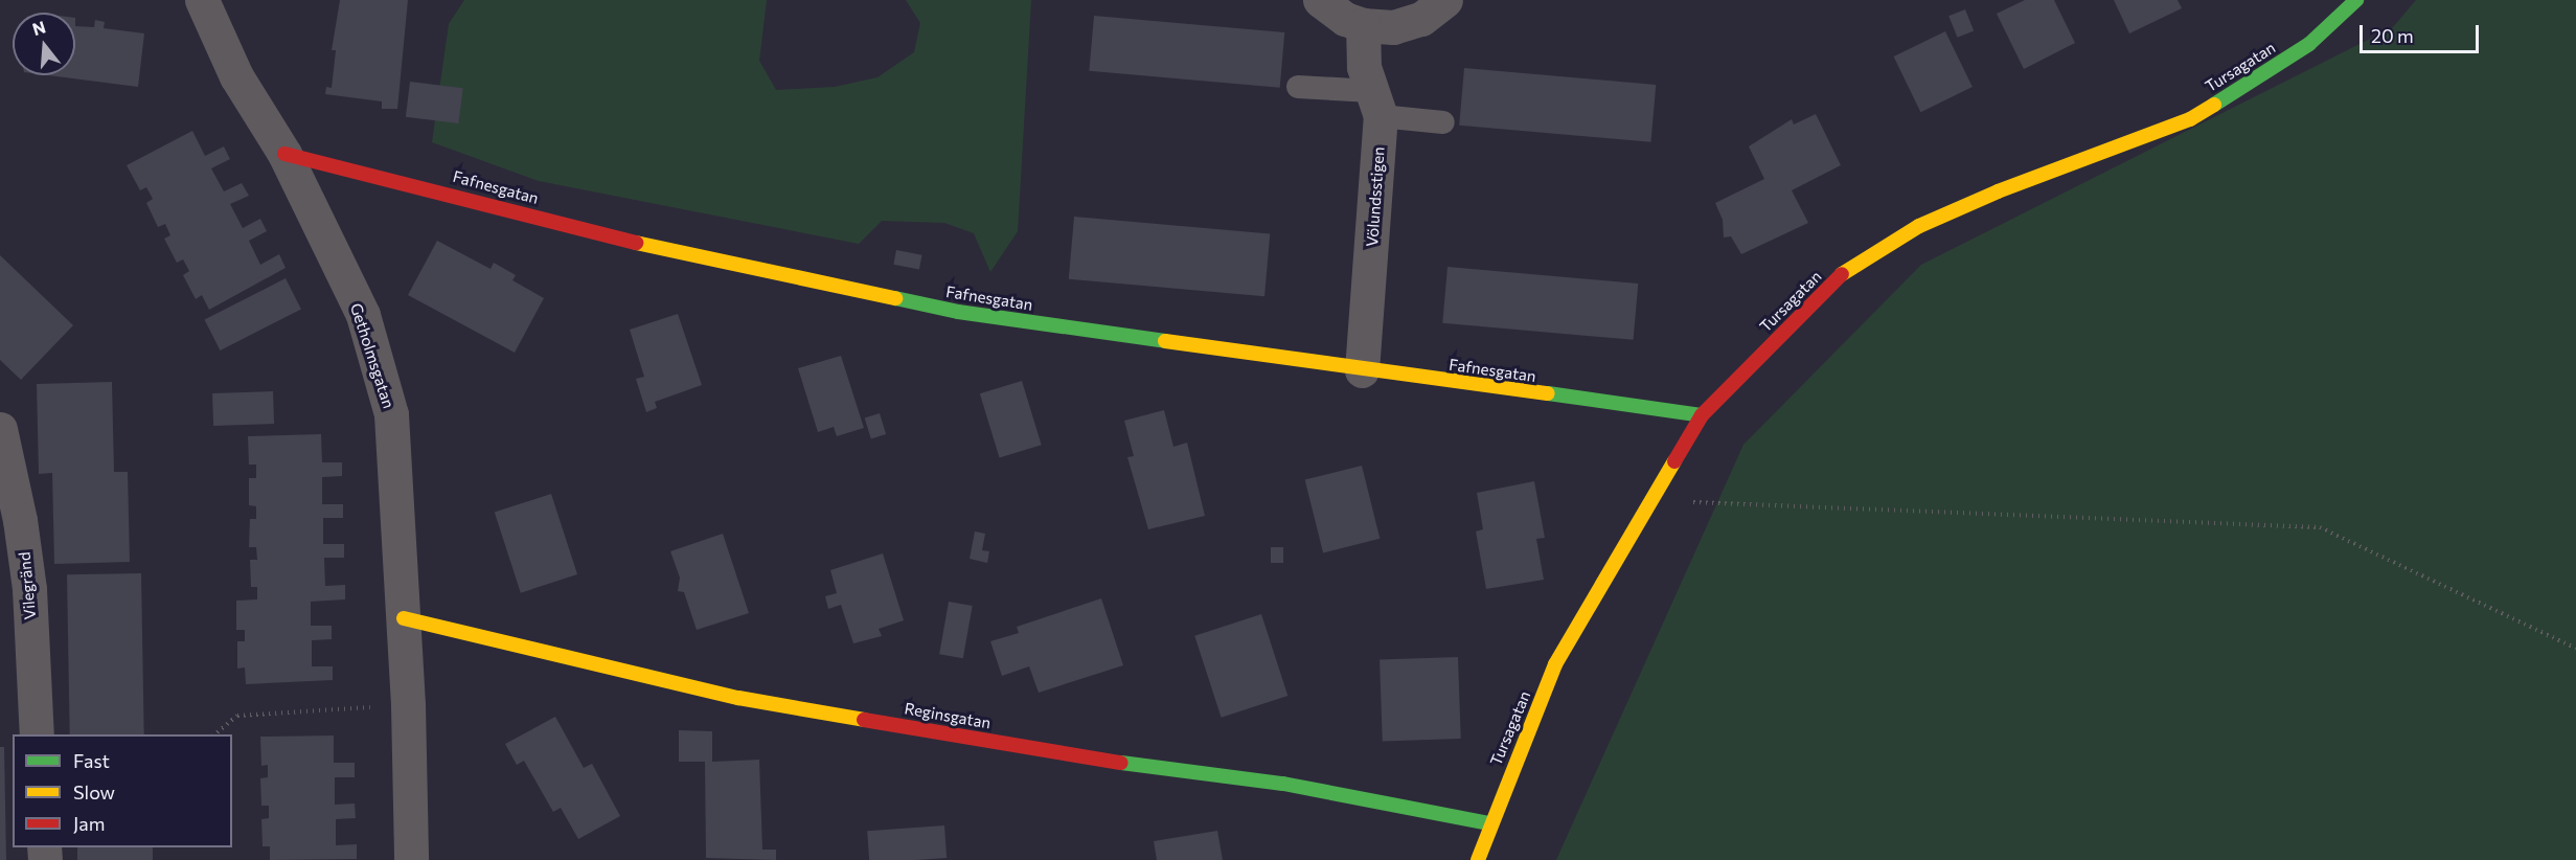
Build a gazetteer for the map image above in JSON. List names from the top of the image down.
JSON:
{
  "streets": {
    "street": [
      "Tursagatan",
      "Fafnesgatan",
      "Völundsstigen",
      "Getholmsgatan",
      "Vilegränd",
      "Reginsgatan"
    ]
  },
  "crossings": [
    ["Tursagatan", "Fafnesgatan"],
    ["Tursagatan", "Reginsgatan"],
    ["Fafnesgatan", "Völundsstigen"],
    ["Fafnesgatan", "Getholmsgatan"],
    ["Getholmsgatan", "Reginsgatan"]
  ],
  "legend": ["Fast", "Slow", "Jam"],
  "scale_bar": "20 m",
  "north": "top"
}
